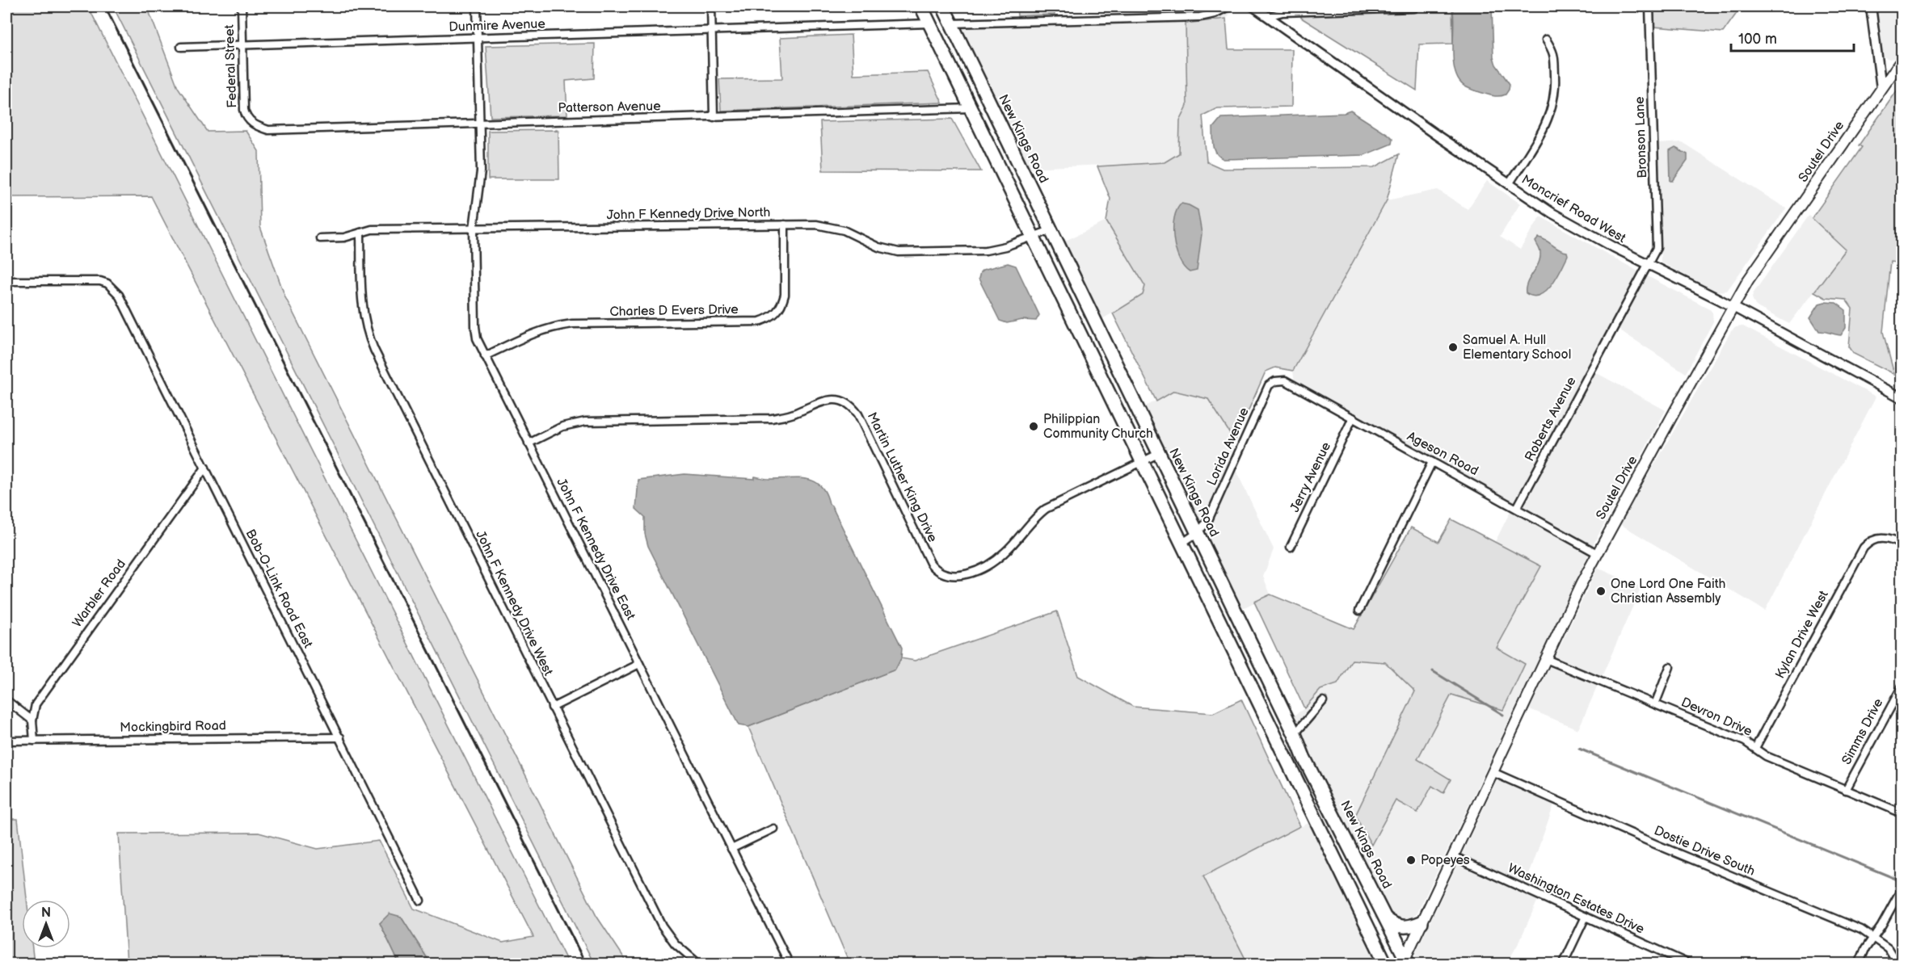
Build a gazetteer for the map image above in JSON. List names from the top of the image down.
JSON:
{
  "streets": {
    "highway": ["New Kings Road"],
    "main road": ["Soutel Drive", "Moncrief Road West"],
    "street": [
      "Dunmire Avenue",
      "Federal Street",
      "Patterson Avenue",
      "Bronson Lane",
      "John F Kennedy Drive North",
      "Charles D Evers Drive",
      "Roberts Avenue",
      "Lorida Avenue",
      "Ageson Road",
      "Martin Luther King Drive",
      "Jerry Avenue",
      "John F Kennedy Drive East",
      "Bob-O-Link Road East",
      "Warbler Road",
      "John F Kennedy Drive West",
      "Kylan Drive West",
      "Devron Drive",
      "Mockingbird Road",
      "Simms Drive",
      "Dostie Drive South",
      "Washington Estates Drive"
    ]
  },
  "crossings": [
    ["Dunmire Avenue", "Federal Street"],
    ["Dunmire Avenue", "John F Kennedy Drive East"],
    ["Federal Street", "Patterson Avenue"],
    ["Patterson Avenue", "John F Kennedy Drive East"],
    ["Bronson Lane", "Moncrief Road West"],
    ["Bronson Lane", "Roberts Avenue"],
    ["New Kings Road", "Soutel Drive"],
    ["New Kings Road", "John F Kennedy Drive North"],
    ["New Kings Road", "Lorida Avenue"],
    ["New Kings Road", "Martin Luther King Drive"],
    ["Soutel Drive", "Moncrief Road West"],
    ["Soutel Drive", "Ageson Road"],
    ["Soutel Drive", "Devron Drive"],
    ["Soutel Drive", "Dostie Drive South"],
    ["Soutel Drive", "Washington Estates Drive"],
    ["Moncrief Road West", "Roberts Avenue"],
    ["John F Kennedy Drive North", "Charles D Evers Drive"],
    ["John F Kennedy Drive North", "John F Kennedy Drive East"],
    ["John F Kennedy Drive North", "John F Kennedy Drive West"],
    ["Charles D Evers Drive", "John F Kennedy Drive East"],
    ["Roberts Avenue", "Ageson Road"],
    ["Lorida Avenue", "Ageson Road"],
    ["Ageson Road", "Jerry Avenue"],
    ["Martin Luther King Drive", "John F Kennedy Drive East"],
    ["Bob-O-Link Road East", "Warbler Road"],
    ["Bob-O-Link Road East", "Mockingbird Road"],
    ["Warbler Road", "Mockingbird Road"],
    ["Kylan Drive West", "Devron Drive"],
    ["Devron Drive", "Simms Drive"]
  ],
  "places": [
    "Samuel A. Hull Elementary School",
    "Philippian Community Church",
    "One Lord One Faith Christian Assembly",
    "Popeyes"
  ],
  "scale_bar": "100 m",
  "north": "top"
}
